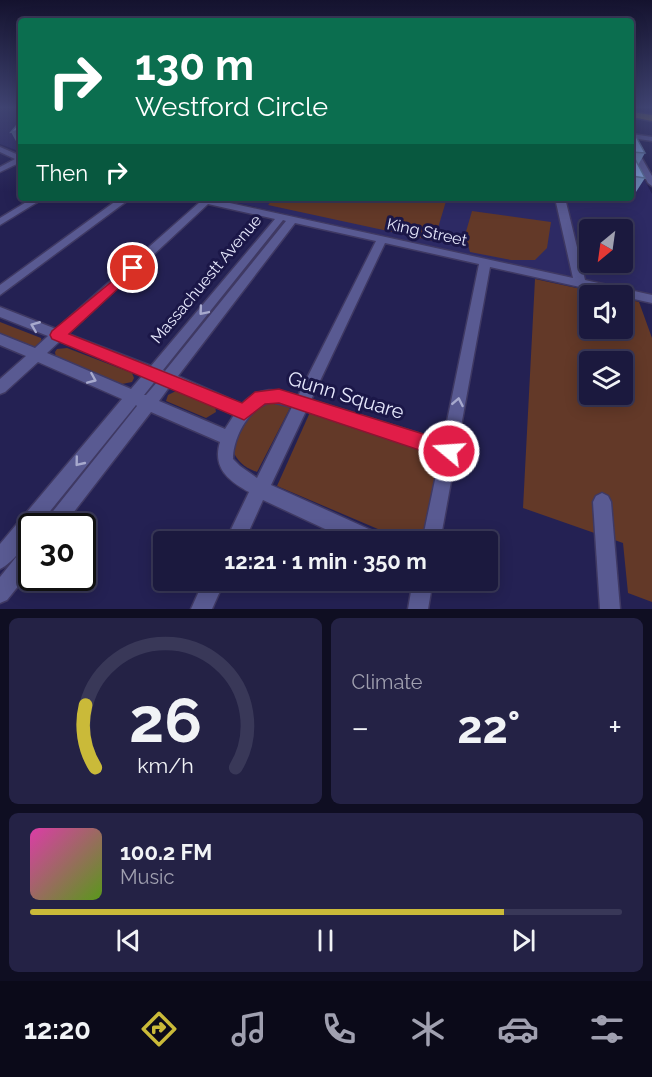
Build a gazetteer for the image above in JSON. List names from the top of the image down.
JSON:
{
  "streets": {
    "street": ["King Street", "Massachuestt Avenue", "Gunn Square"]
  },
  "crossings": [
    ["King Street", "Massachuestt Avenue"]
  ],
  "north": "bottom left",
  "page": {
    "turn": ["130 m", "Westford Circle"],
    "then": "Then",
    "limit": "30",
    "trip": "12:21 · 1 min · 350 m",
    "tile": "Climate",
    "heat": ["−", "22°", "+"],
    "song": ["100.2 FM", "Music"],
    "tabs": "12:20",
    "gauge": ["26", "km/h"]
  }
}
